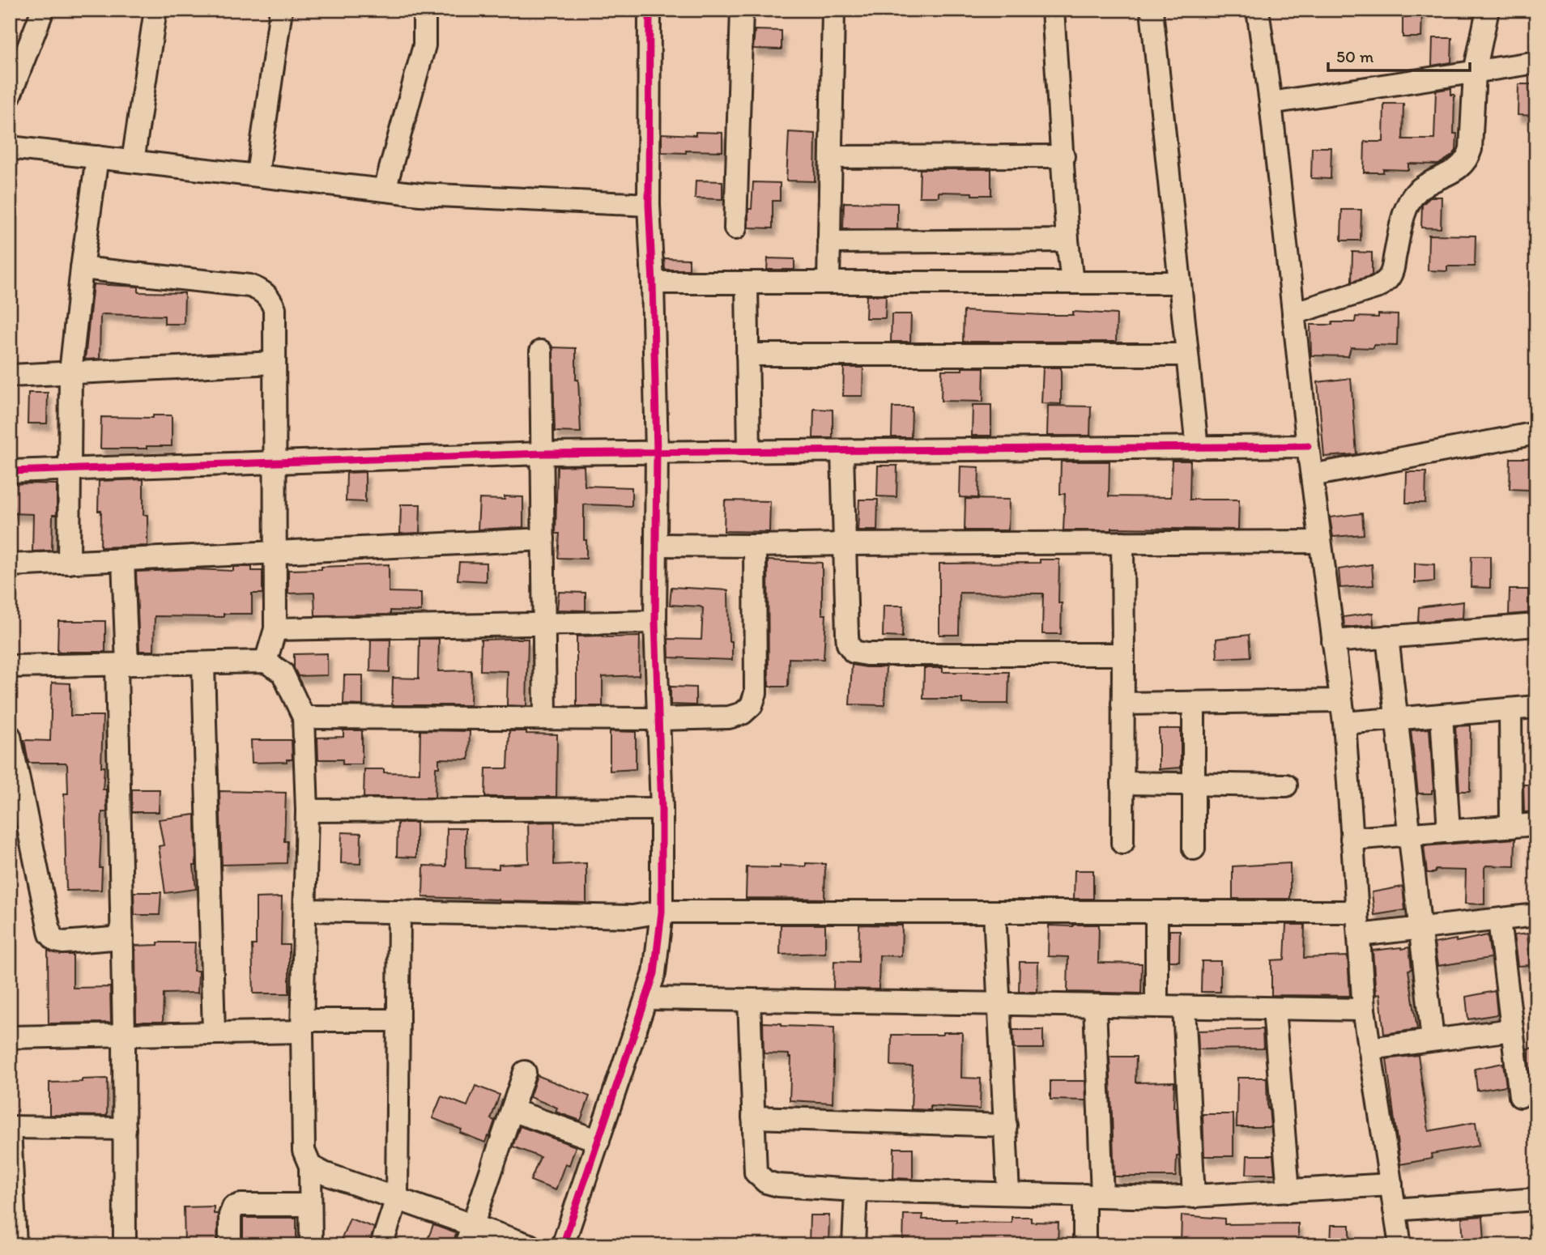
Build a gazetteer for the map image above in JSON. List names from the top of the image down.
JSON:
{
  "scale_bar": "50 m"
}
